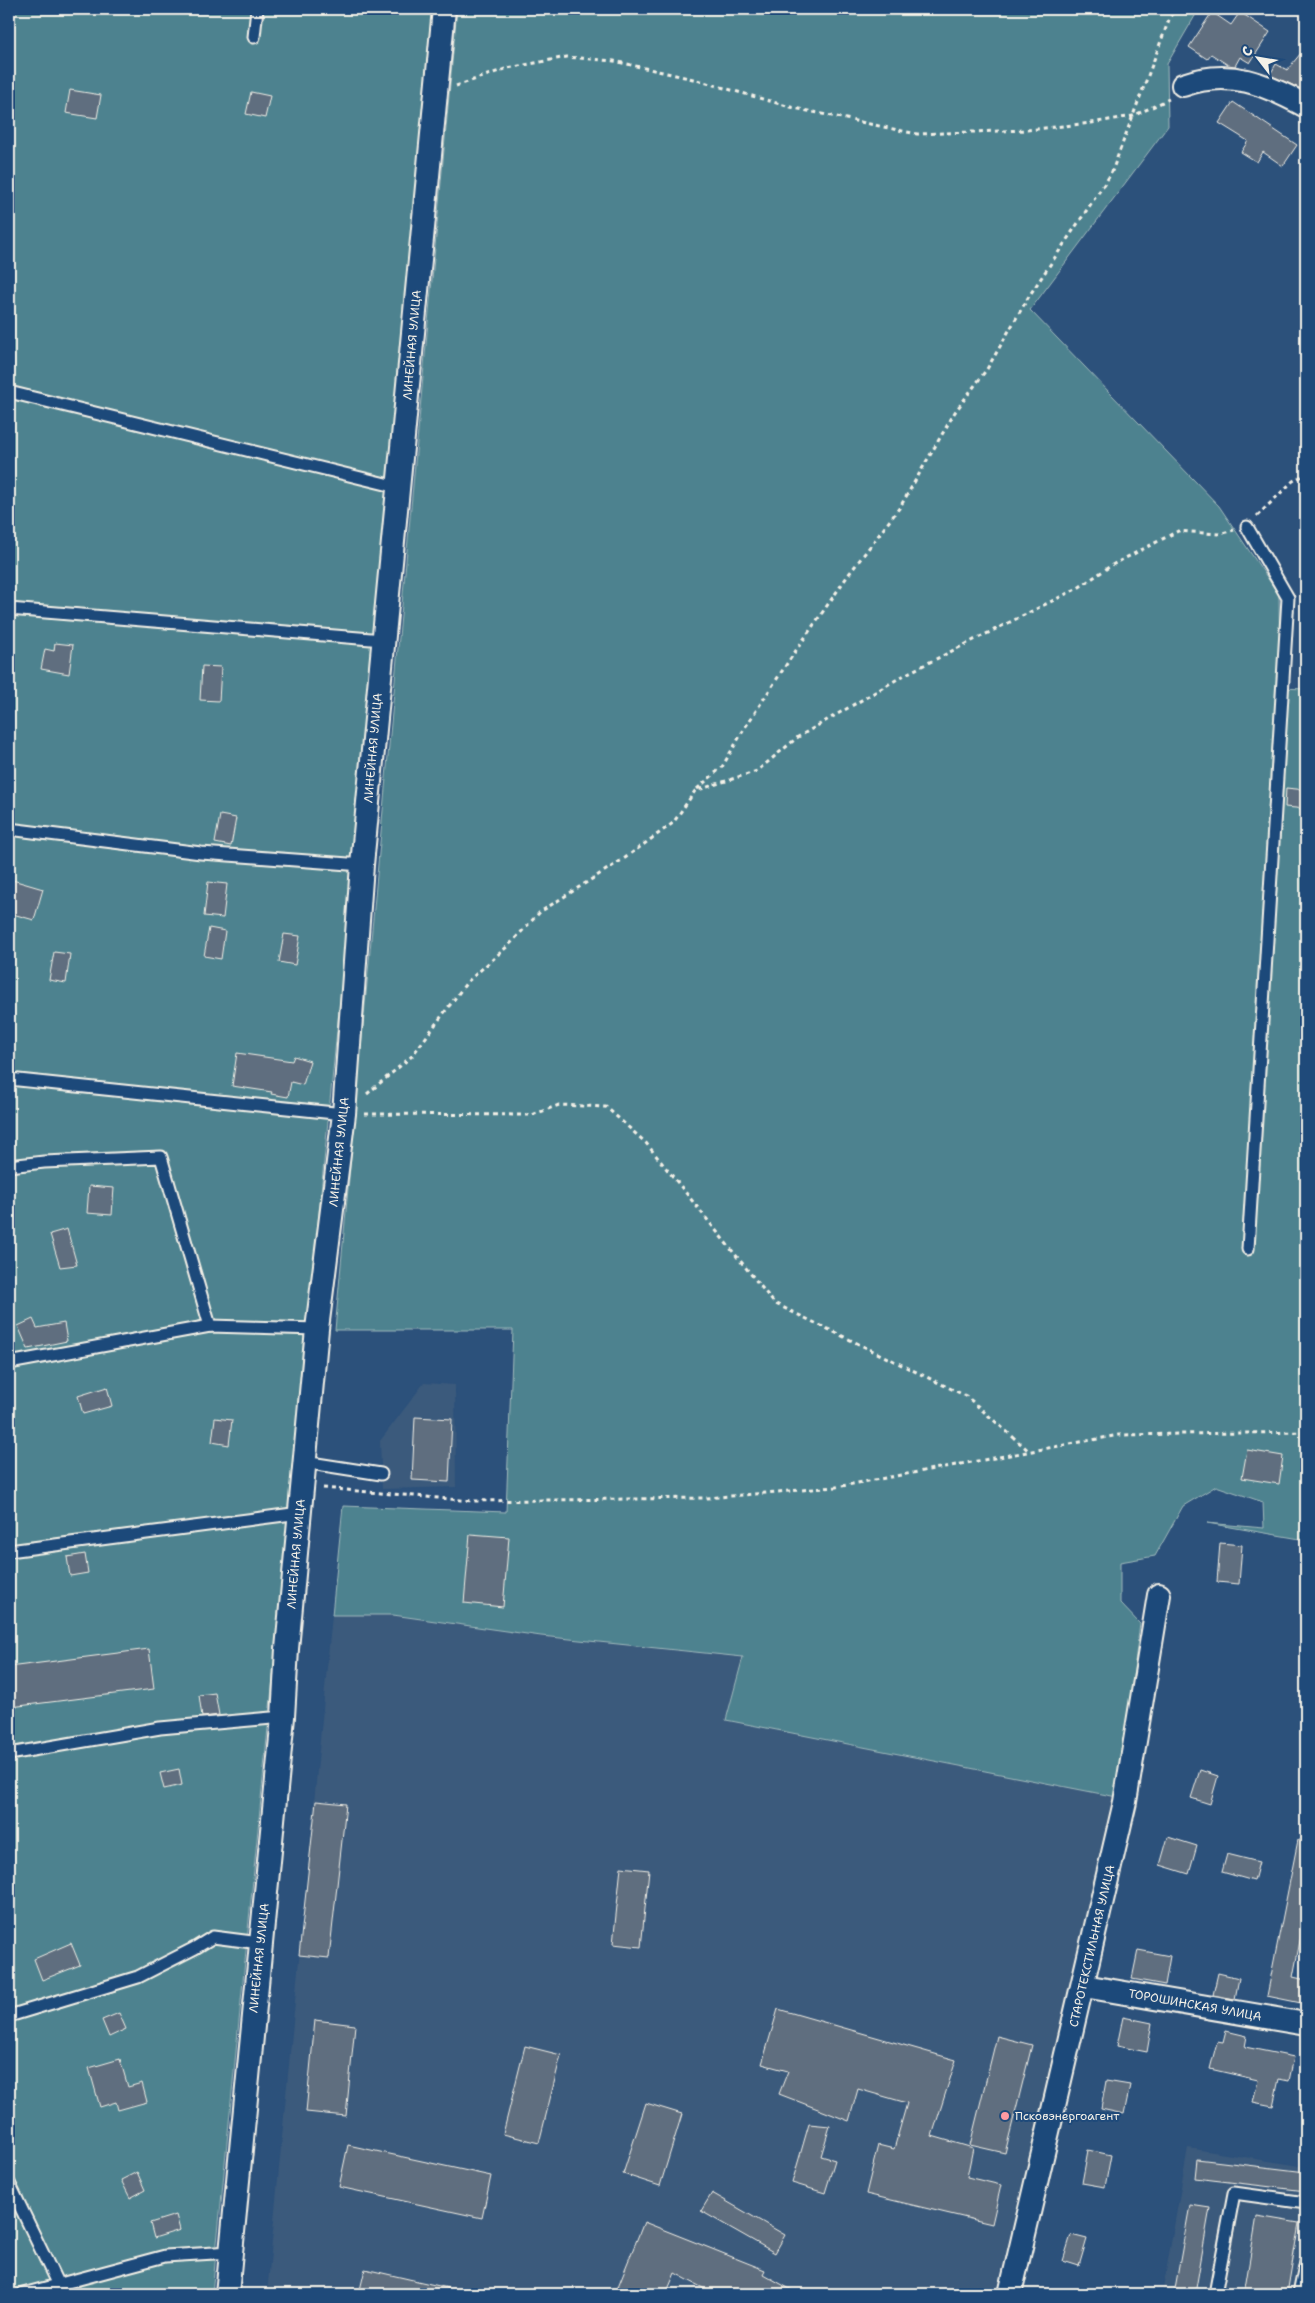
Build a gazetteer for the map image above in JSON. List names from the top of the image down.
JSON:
{
  "streets": {
    "street": ["ЛИНЕЙНАЯ УЛИЦА", "СТАРОТЕКСТИЛЬНАЯ УЛИЦА", "ТОРОШИНСКАЯ УЛИЦА"]
  },
  "crossings": [
    ["СТАРОТЕКСТИЛЬНАЯ УЛИЦА", "ТОРОШИНСКАЯ УЛИЦА"]
  ],
  "places": ["Псковэнергоагент"],
  "north": "top left"
}
